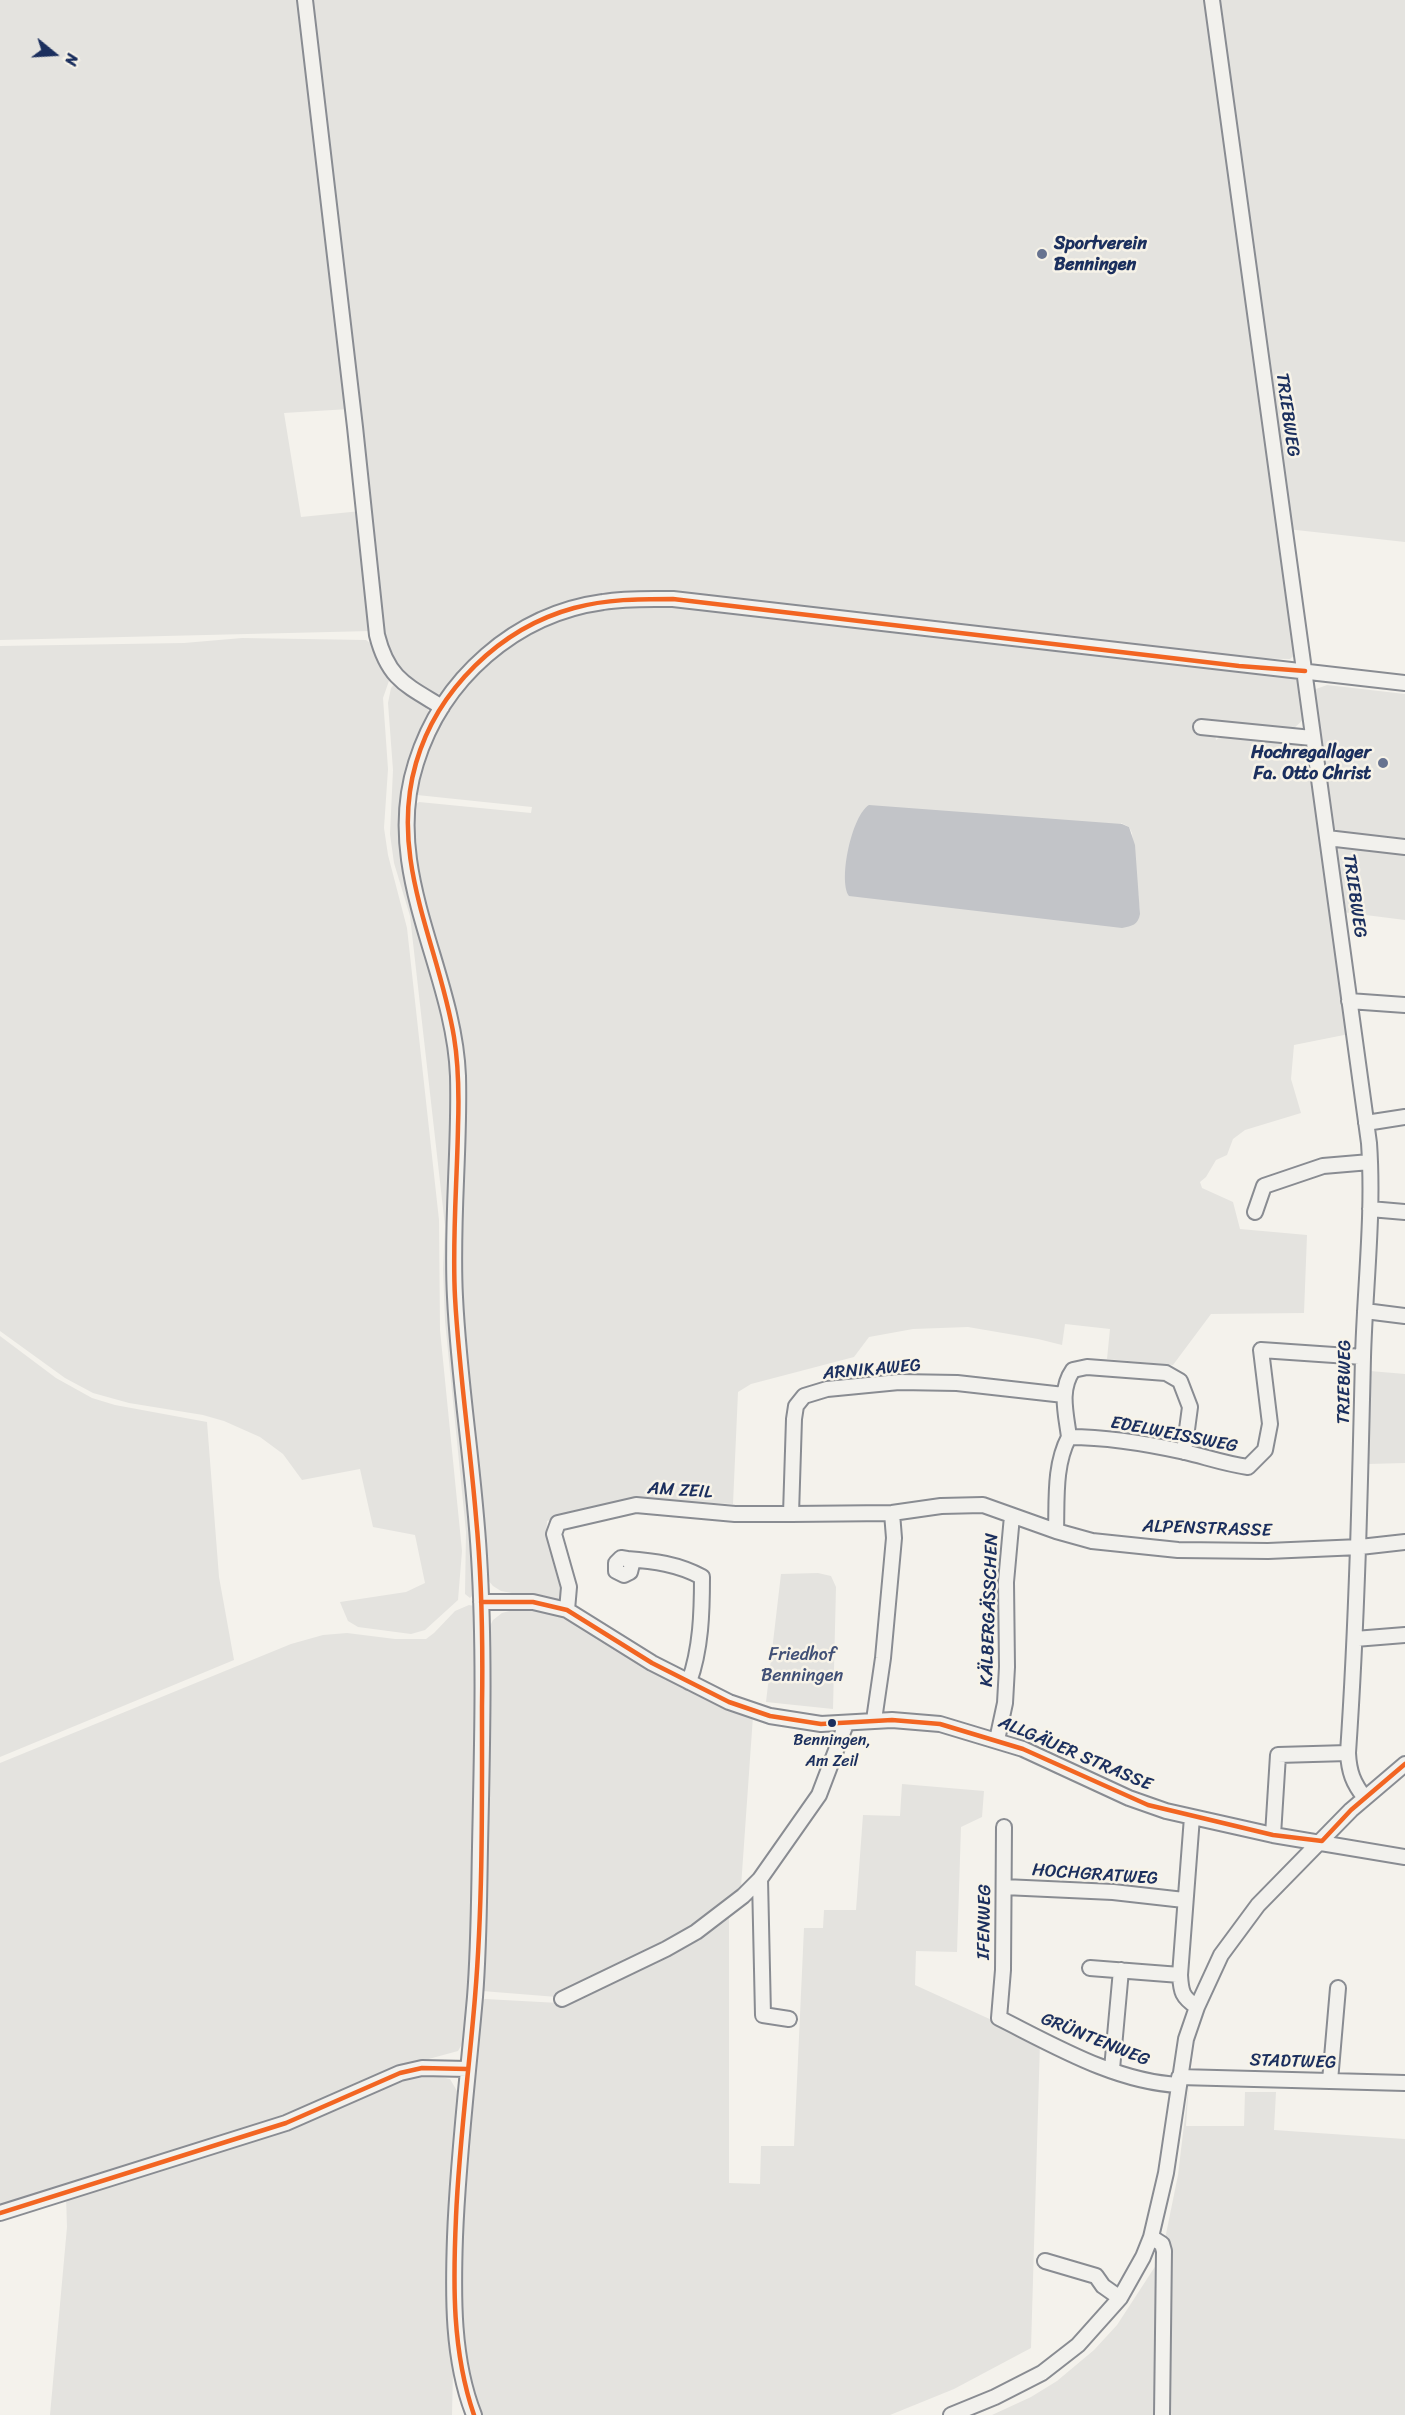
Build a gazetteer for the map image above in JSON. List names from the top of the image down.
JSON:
{
  "streets": {
    "street": [
      "TRIEBWEG",
      "ARNIKAWEG",
      "EDELWEISSWEG",
      "AM ZEIL",
      "ALPENSTRASSE",
      "KÄLBERGÄSSCHEN",
      "ALLGÄUER STRASSE",
      "HOCHGRATWEG",
      "IFENWEG",
      "GRÜNTENWEG",
      "STADTWEG"
    ]
  },
  "crossings": [
    ["TRIEBWEG", "EDELWEISSWEG"],
    ["TRIEBWEG", "ALPENSTRASSE"],
    ["ARNIKAWEG", "AM ZEIL"],
    ["AM ZEIL", "ALPENSTRASSE"],
    ["AM ZEIL", "KÄLBERGÄSSCHEN"],
    ["AM ZEIL", "ALLGÄUER STRASSE"],
    ["ALPENSTRASSE", "KÄLBERGÄSSCHEN"],
    ["KÄLBERGÄSSCHEN", "ALLGÄUER STRASSE"],
    ["HOCHGRATWEG", "IFENWEG"],
    ["IFENWEG", "GRÜNTENWEG"],
    ["GRÜNTENWEG", "STADTWEG"]
  ],
  "parks": ["Friedhof Benningen"],
  "places": ["Sportverein Benningen", "Hochregallager Fa. Otto Christ", "Benningen, Am Zeil"],
  "north": "right"
}
